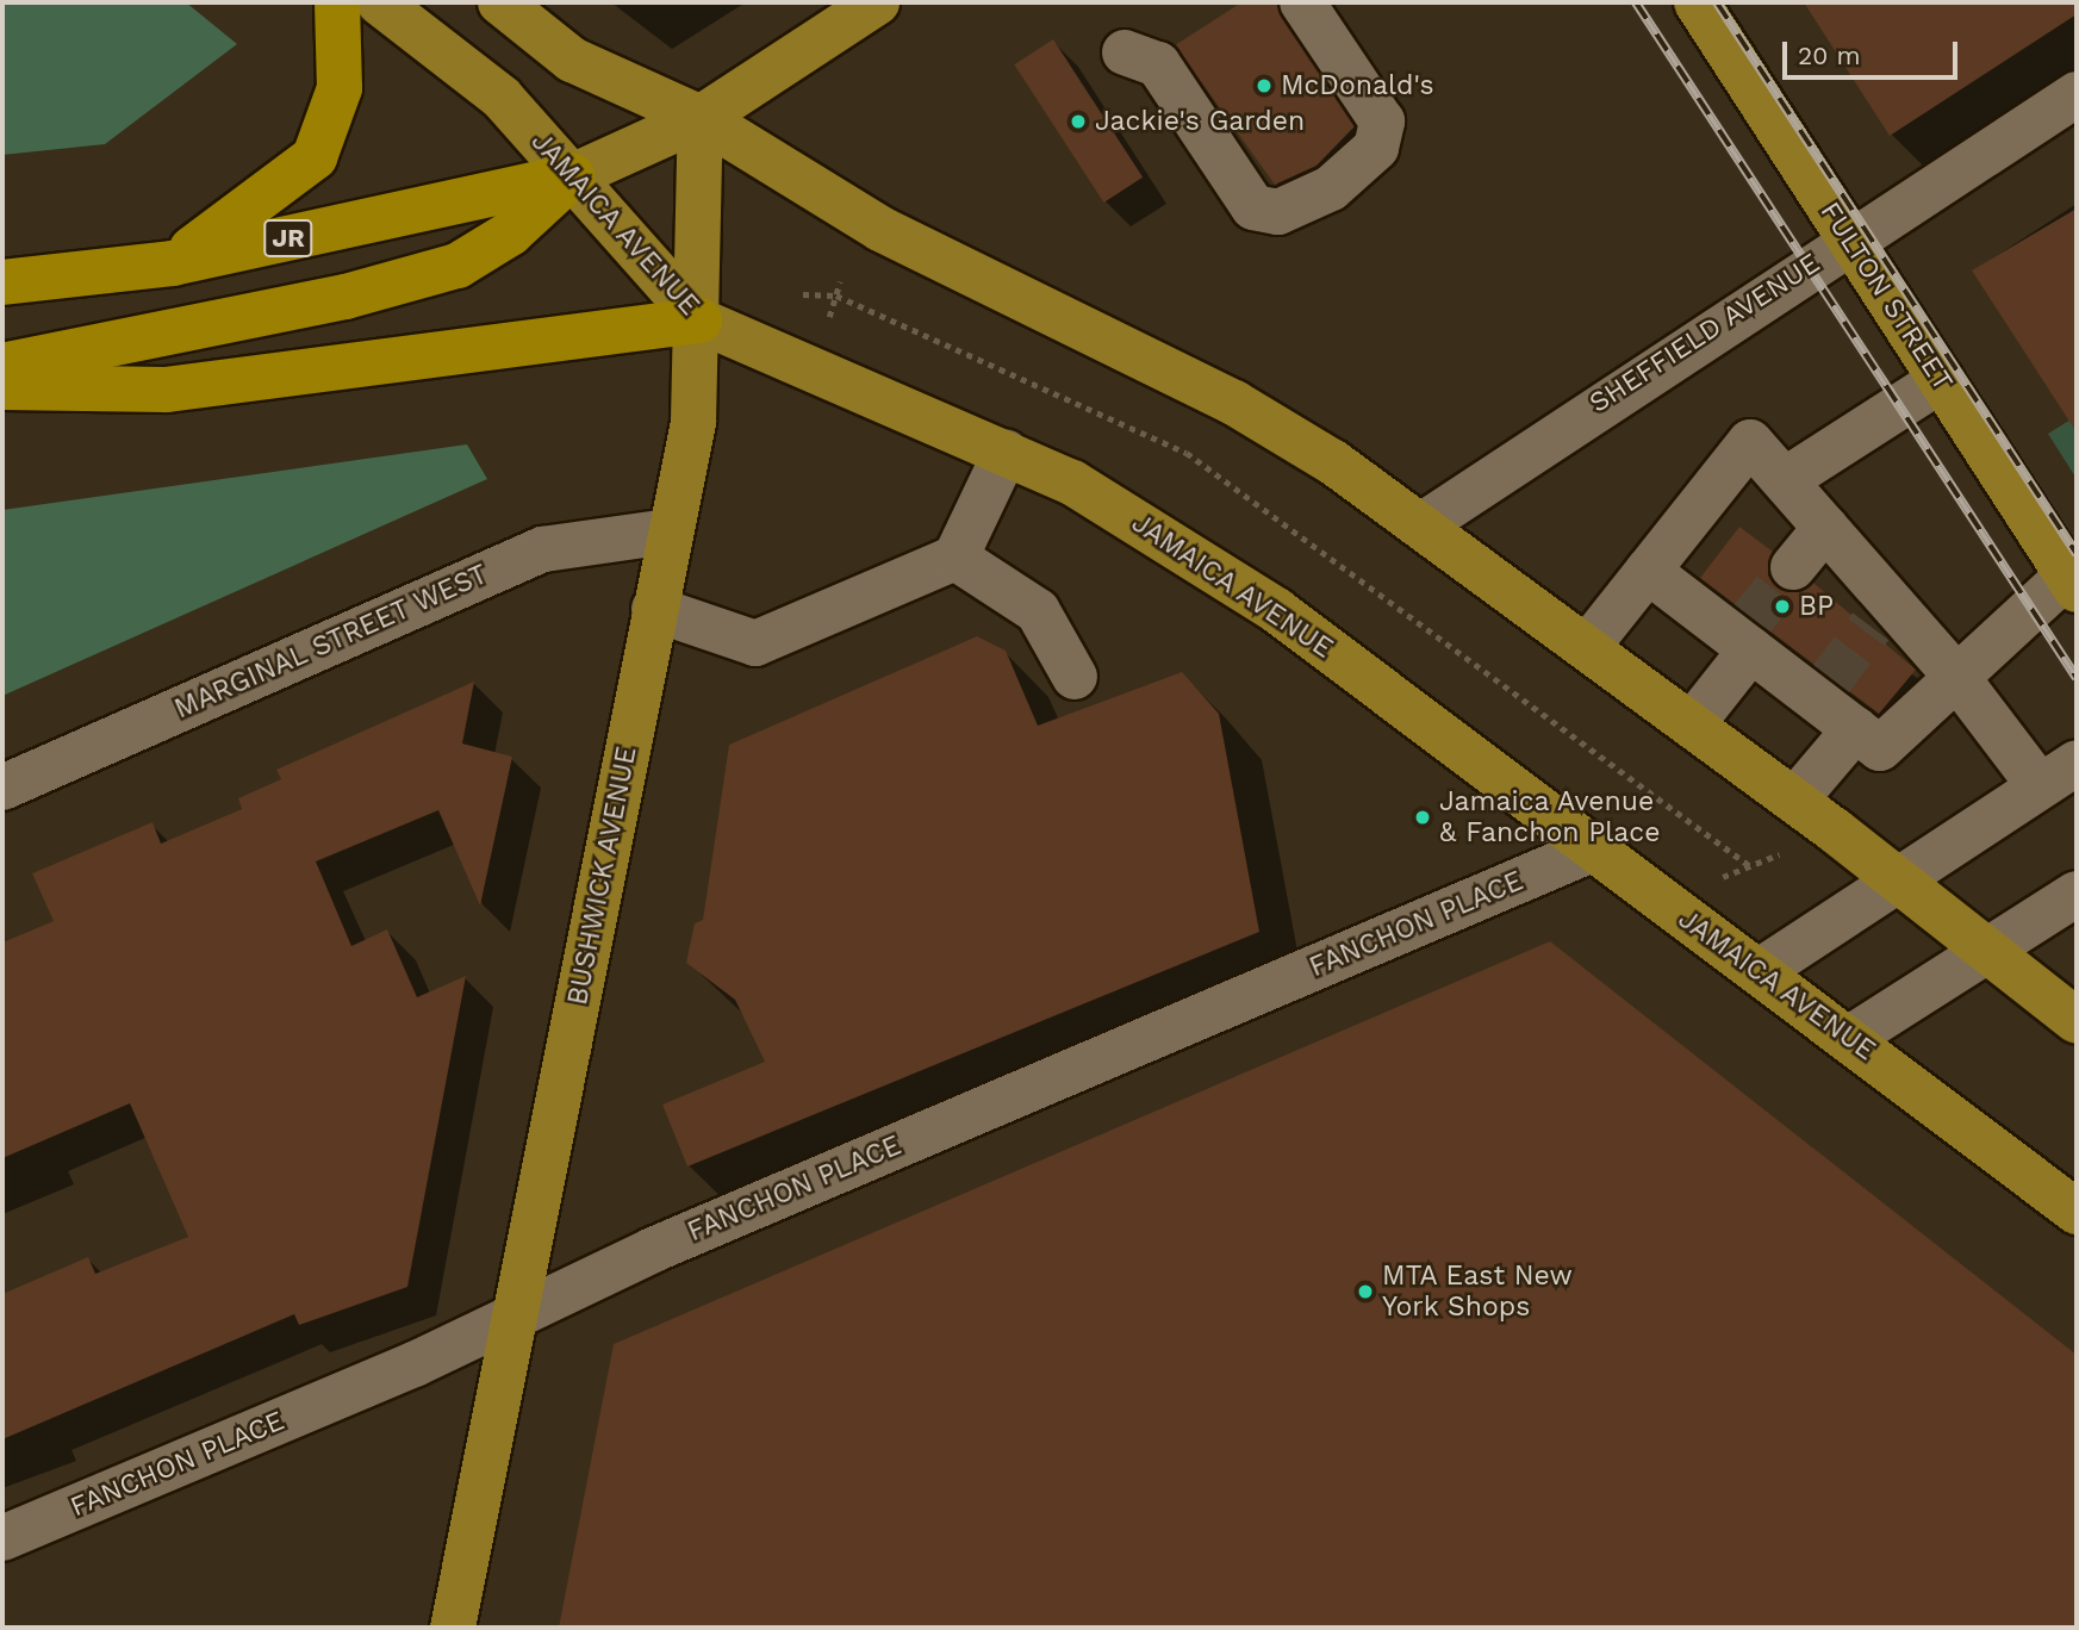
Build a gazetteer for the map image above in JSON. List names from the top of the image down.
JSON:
{
  "streets": {
    "highway": ["JR"],
    "main road": ["JAMAICA AVENUE", "FULTON STREET", "BUSHWICK AVENUE"],
    "street": ["SHEFFIELD AVENUE", "MARGINAL STREET WEST", "FANCHON PLACE"]
  },
  "crossings": [
    ["JAMAICA AVENUE", "JR"],
    ["JAMAICA AVENUE", "BUSHWICK AVENUE"],
    ["JAMAICA AVENUE", "FANCHON PLACE"],
    ["FULTON STREET", "SHEFFIELD AVENUE"],
    ["MARGINAL STREET WEST", "BUSHWICK AVENUE"],
    ["BUSHWICK AVENUE", "FANCHON PLACE"]
  ],
  "places": [
    "McDonald's",
    "Jackie's Garden",
    "BP",
    "Jamaica Avenue & Fanchon Place",
    "MTA East New York Shops"
  ],
  "scale_bar": "20 m"
}
